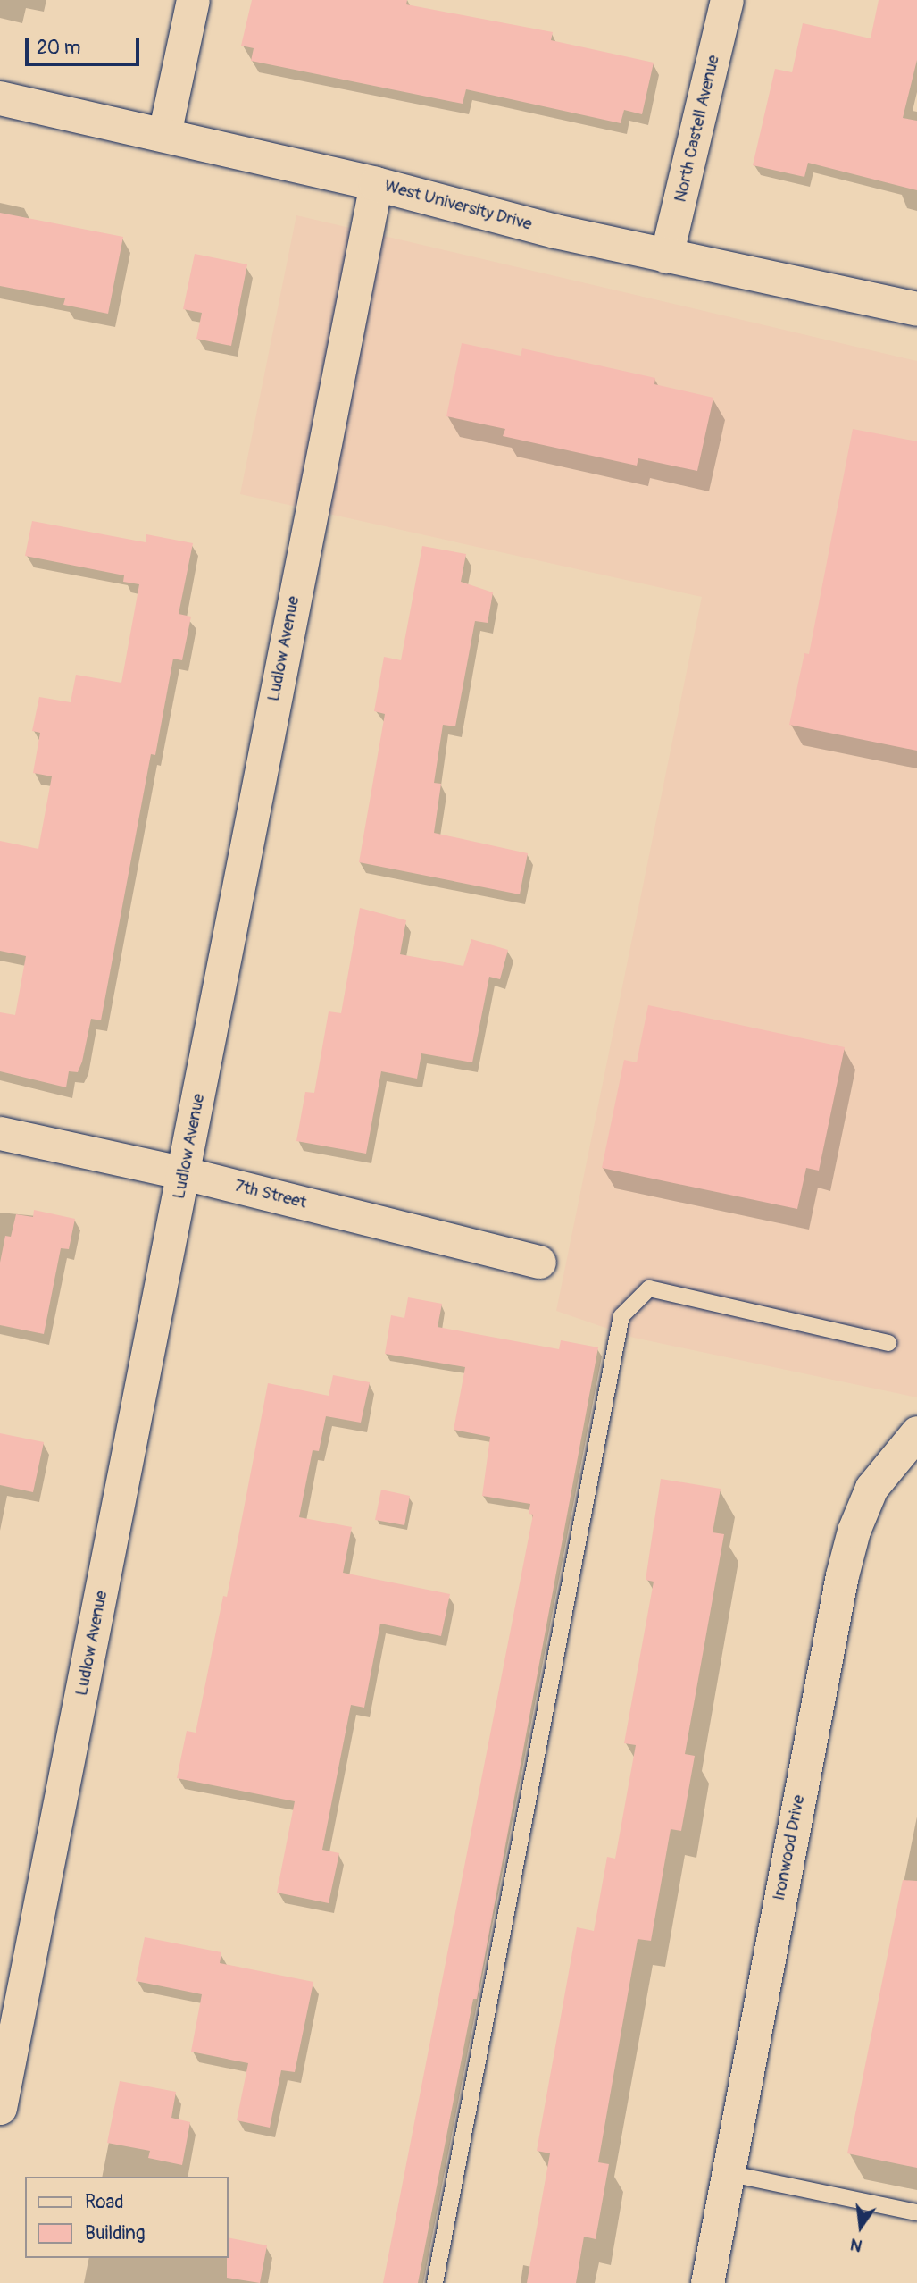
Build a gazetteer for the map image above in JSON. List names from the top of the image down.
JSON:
{
  "streets": {
    "main road": ["West University Drive"],
    "street": [
      "North Castell Avenue",
      "Ludlow Avenue",
      "7th Street",
      "Ironwood Drive"
    ]
  },
  "crossings": [
    ["North Castell Avenue", "West University Drive"],
    ["West University Drive", "Ludlow Avenue"],
    ["Ludlow Avenue", "7th Street"]
  ],
  "legend": ["Road", "Building"],
  "scale_bar": "20 m",
  "north": "bottom"
}
